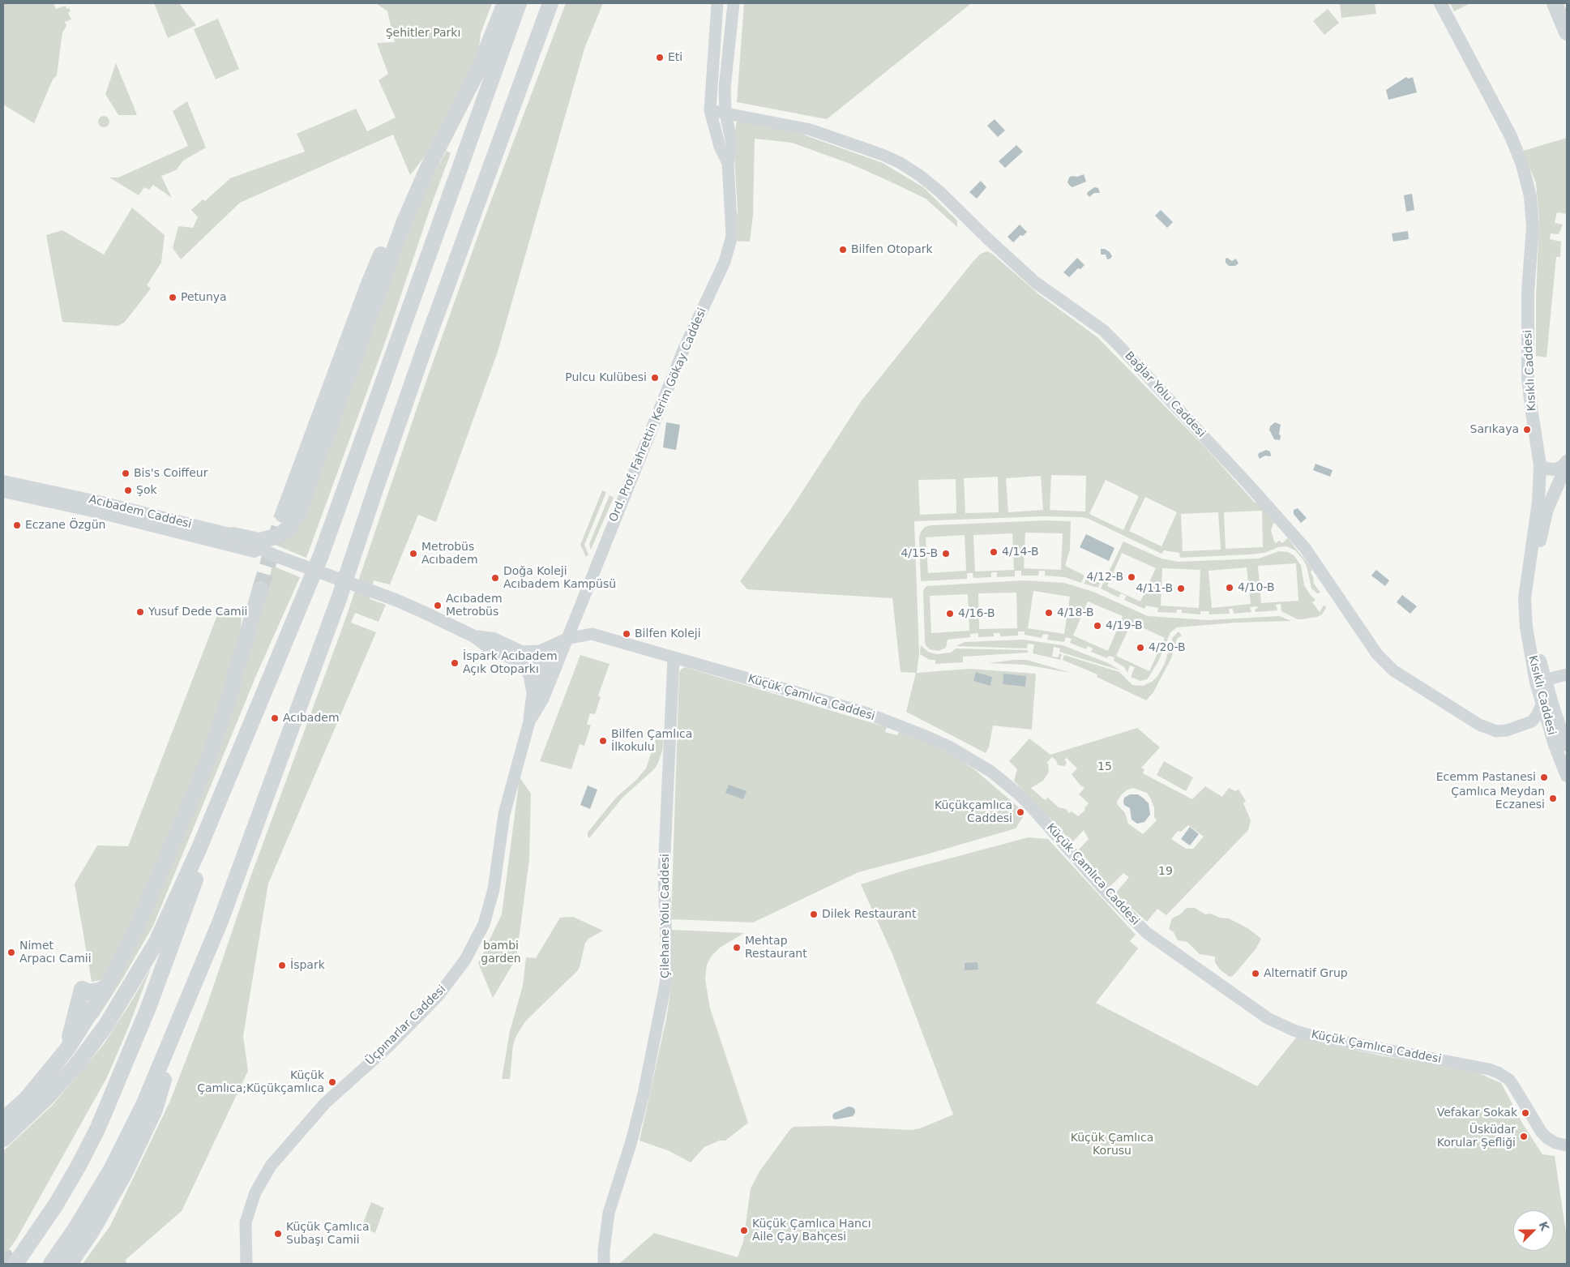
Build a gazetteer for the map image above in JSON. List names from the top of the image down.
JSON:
{
  "streets": {
    "main road": ["Kısıklı Caddesi", "Acıbadem Caddesi"],
    "street": [
      "Bağlar Yolu Caddesi",
      "Ord. Prof. Fahrettin Kerim Gökay Caddesi",
      "Küçük Çamlıca Caddesi",
      "Çilehane Yolu Caddesi",
      "Üçpınarlar Caddesi"
    ]
  },
  "crossings": [
    ["Kısıklı Caddesi", "Bağlar Yolu Caddesi"],
    ["Bağlar Yolu Caddesi", "Ord. Prof. Fahrettin Kerim Gökay Caddesi"],
    ["Ord. Prof. Fahrettin Kerim Gökay Caddesi", "Acıbadem Caddesi"],
    ["Ord. Prof. Fahrettin Kerim Gökay Caddesi", "Küçük Çamlıca Caddesi"],
    ["Ord. Prof. Fahrettin Kerim Gökay Caddesi", "Üçpınarlar Caddesi"],
    ["Acıbadem Caddesi", "Küçük Çamlıca Caddesi"],
    ["Acıbadem Caddesi", "Üçpınarlar Caddesi"],
    ["Küçük Çamlıca Caddesi", "Çilehane Yolu Caddesi"]
  ],
  "parks": [
    "Şehitler Parkı",
    "15",
    "19",
    "bambi garden",
    "Küçük Çamlıca Korusu"
  ],
  "places": [
    "Eti",
    "Bilfen Otopark",
    "Petunya",
    "Pulcu Kulübesi",
    "Sarıkaya",
    "Bis's Coiffeur",
    "Şok",
    "Eczane Özgün",
    "4/14-B",
    "Metrobüs Acıbadem",
    "4/15-B",
    "4/12-B",
    "Doğa Koleji Acıbadem Kampüsü",
    "4/10-B",
    "4/11-B",
    "Acıbadem Metrobüs",
    "Yusuf Dede Camii",
    "4/18-B",
    "4/16-B",
    "4/19-B",
    "Bilfen Koleji",
    "4/20-B",
    "İspark Acıbadem Açık Otoparkı",
    "Acıbadem",
    "Bilfen Çamlıca İlkokulu",
    "Ecemm Pastanesi",
    "Çamlıca Meydan Eczanesi",
    "Küçükçamlıca Caddesi",
    "Dilek Restaurant",
    "Mehtap Restaurant",
    "Nimet Arpacı Camii",
    "İspark",
    "Alternatif Grup",
    "Küçük Çamlıca;Küçükçamlıca",
    "Vefakar Sokak",
    "Üsküdar Korular Şefliği",
    "Küçük Çamlıca Hancı Aile Çay Bahçesi",
    "Küçük Çamlıca Subaşı Camii"
  ],
  "north": "top right"
}
